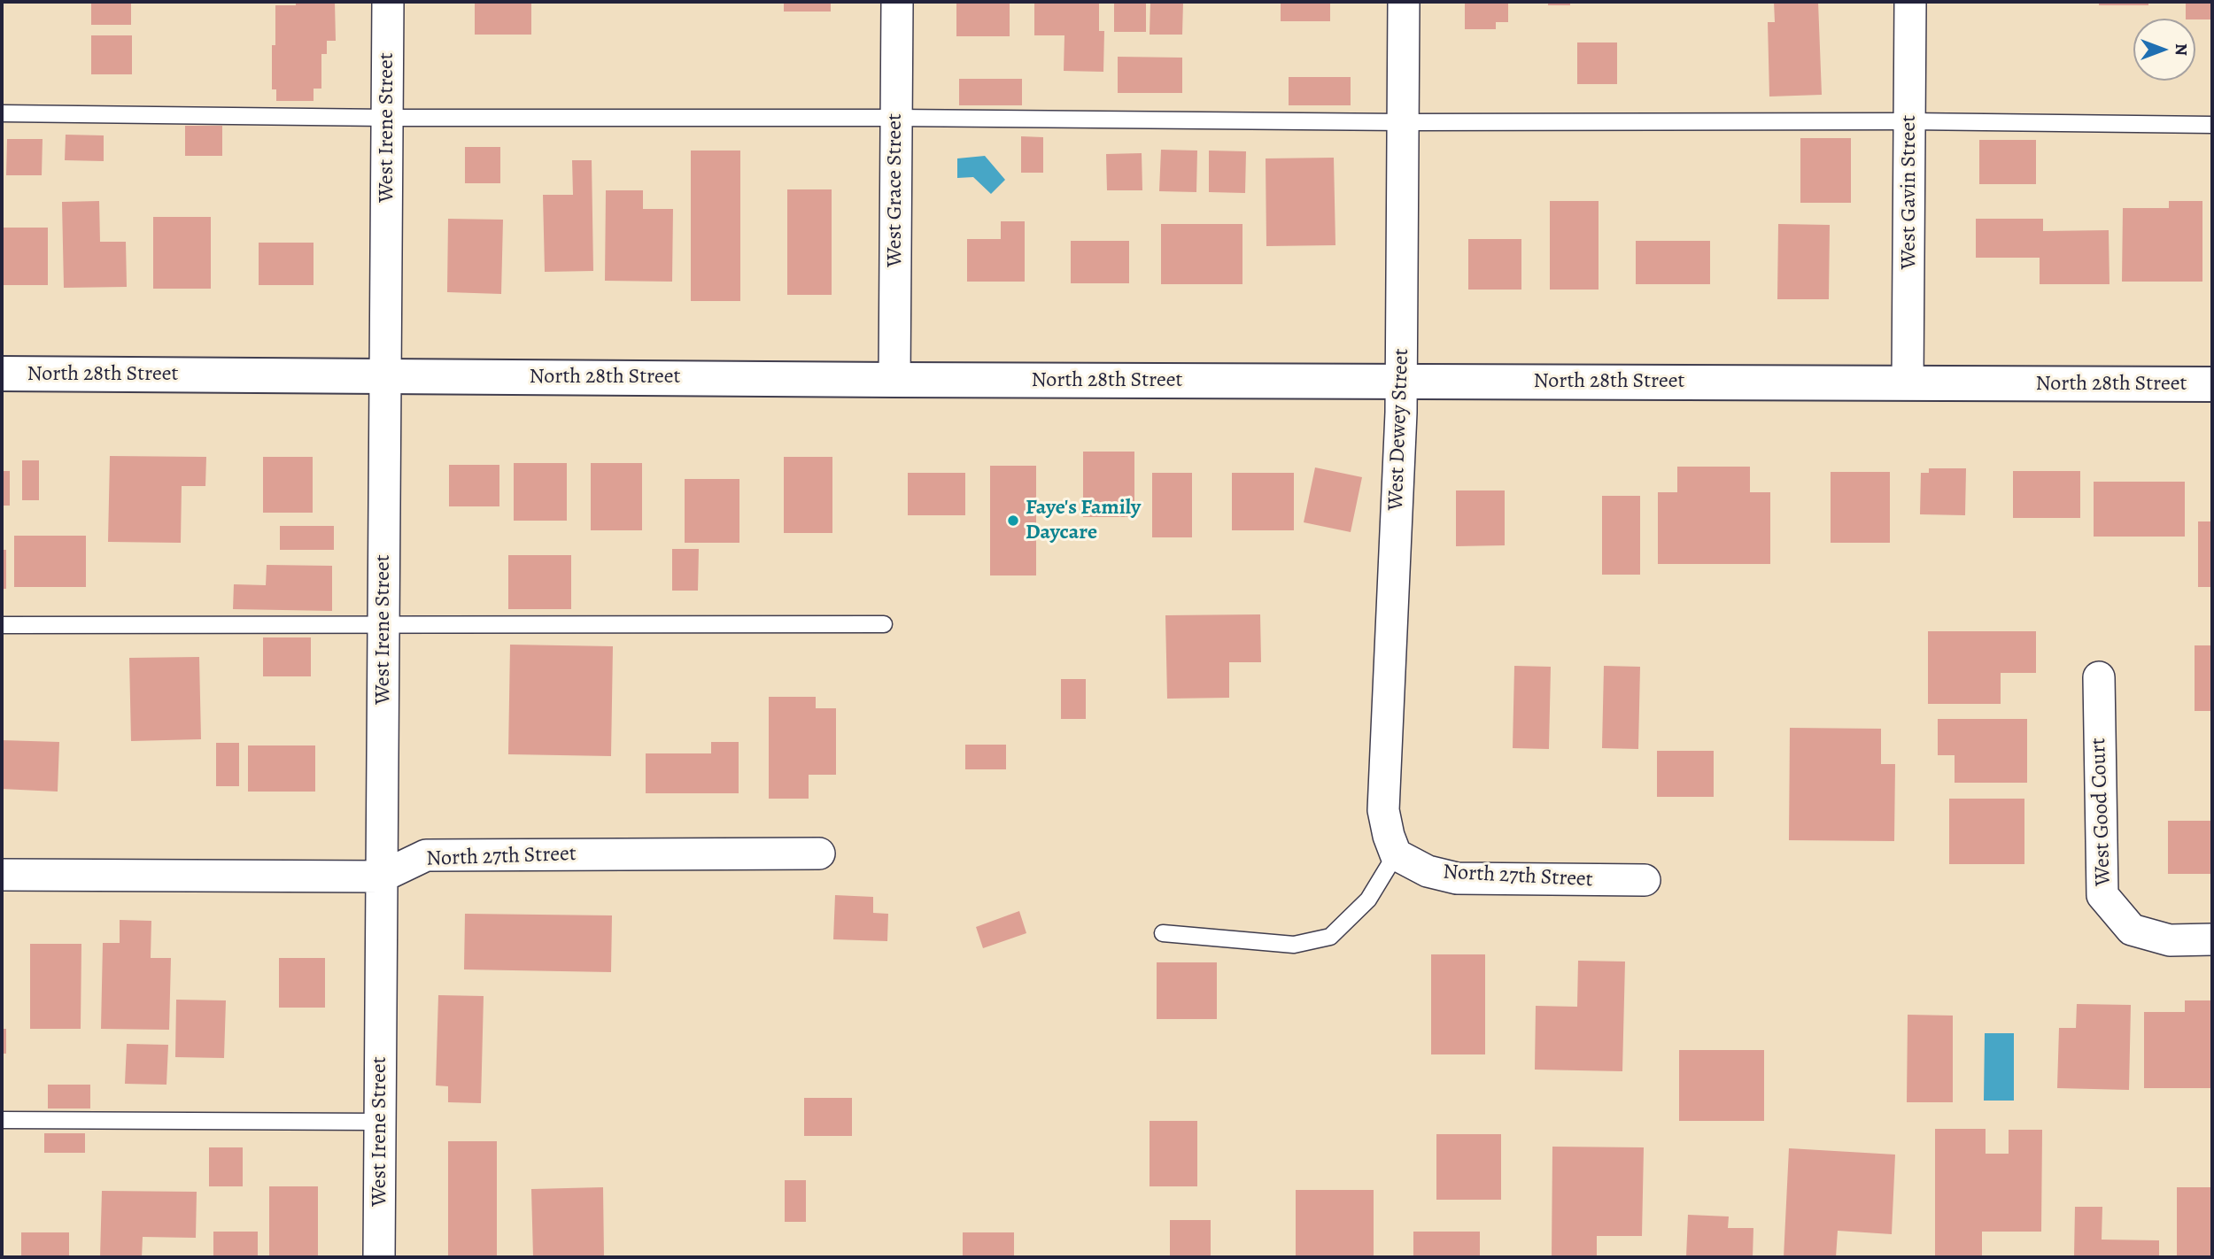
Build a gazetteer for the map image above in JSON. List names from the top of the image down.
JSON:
{
  "streets": {
    "street": [
      "West Irene Street",
      "West Grace Street",
      "West Gavin Street",
      "North 28th Street",
      "West Dewey Street",
      "West Good Court",
      "North 27th Street"
    ]
  },
  "crossings": [
    ["West Irene Street", "North 28th Street"],
    ["West Irene Street", "North 27th Street"],
    ["West Grace Street", "North 28th Street"],
    ["West Gavin Street", "North 28th Street"],
    ["North 28th Street", "West Dewey Street"],
    ["West Dewey Street", "North 27th Street"]
  ],
  "places": ["Faye's Family Daycare"],
  "north": "right"
}
